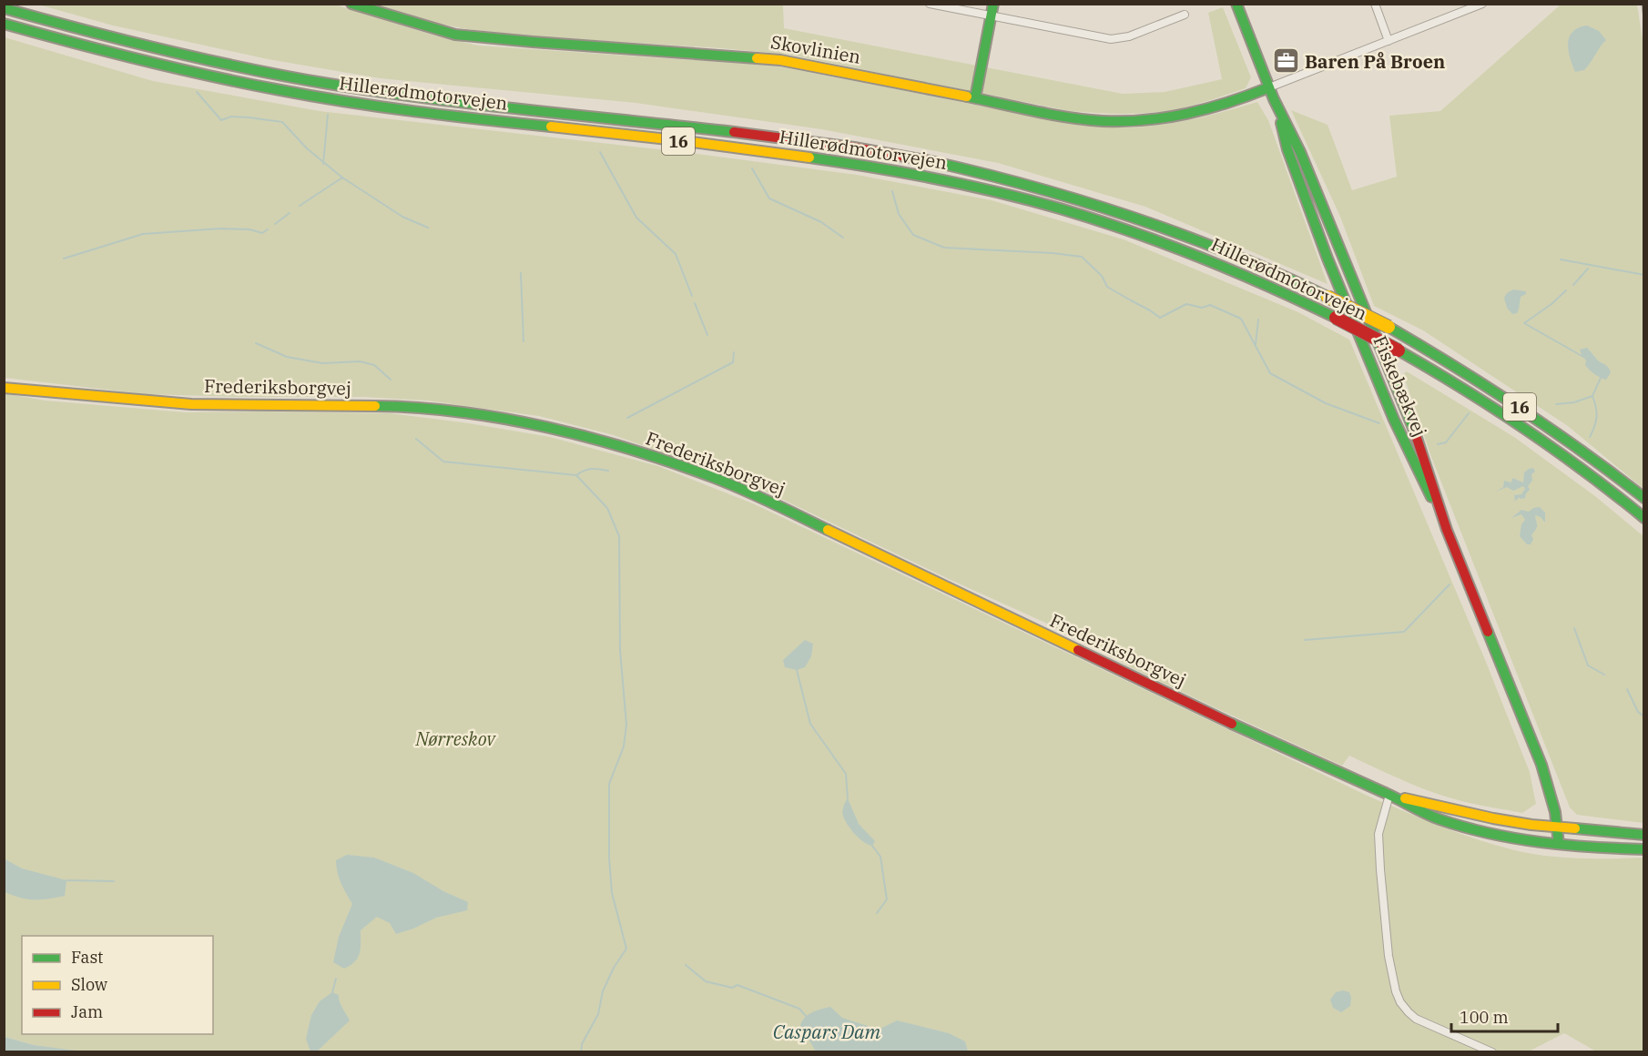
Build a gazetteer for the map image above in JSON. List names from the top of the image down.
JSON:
{
  "streets": {
    "main road": [
      "Skovlinien",
      "Hillerødmotorvejen",
      "16",
      "Fiskebækvej",
      "Frederiksborgvej"
    ]
  },
  "crossings": [
    ["Skovlinien", "Fiskebækvej"],
    ["Fiskebækvej", "Frederiksborgvej"]
  ],
  "water": ["Caspars Dam"],
  "parks": ["Nørreskov"],
  "places": {
    "office": ["Baren På Broen"]
  },
  "legend": ["Fast", "Slow", "Jam"],
  "scale_bar": "100 m"
}
